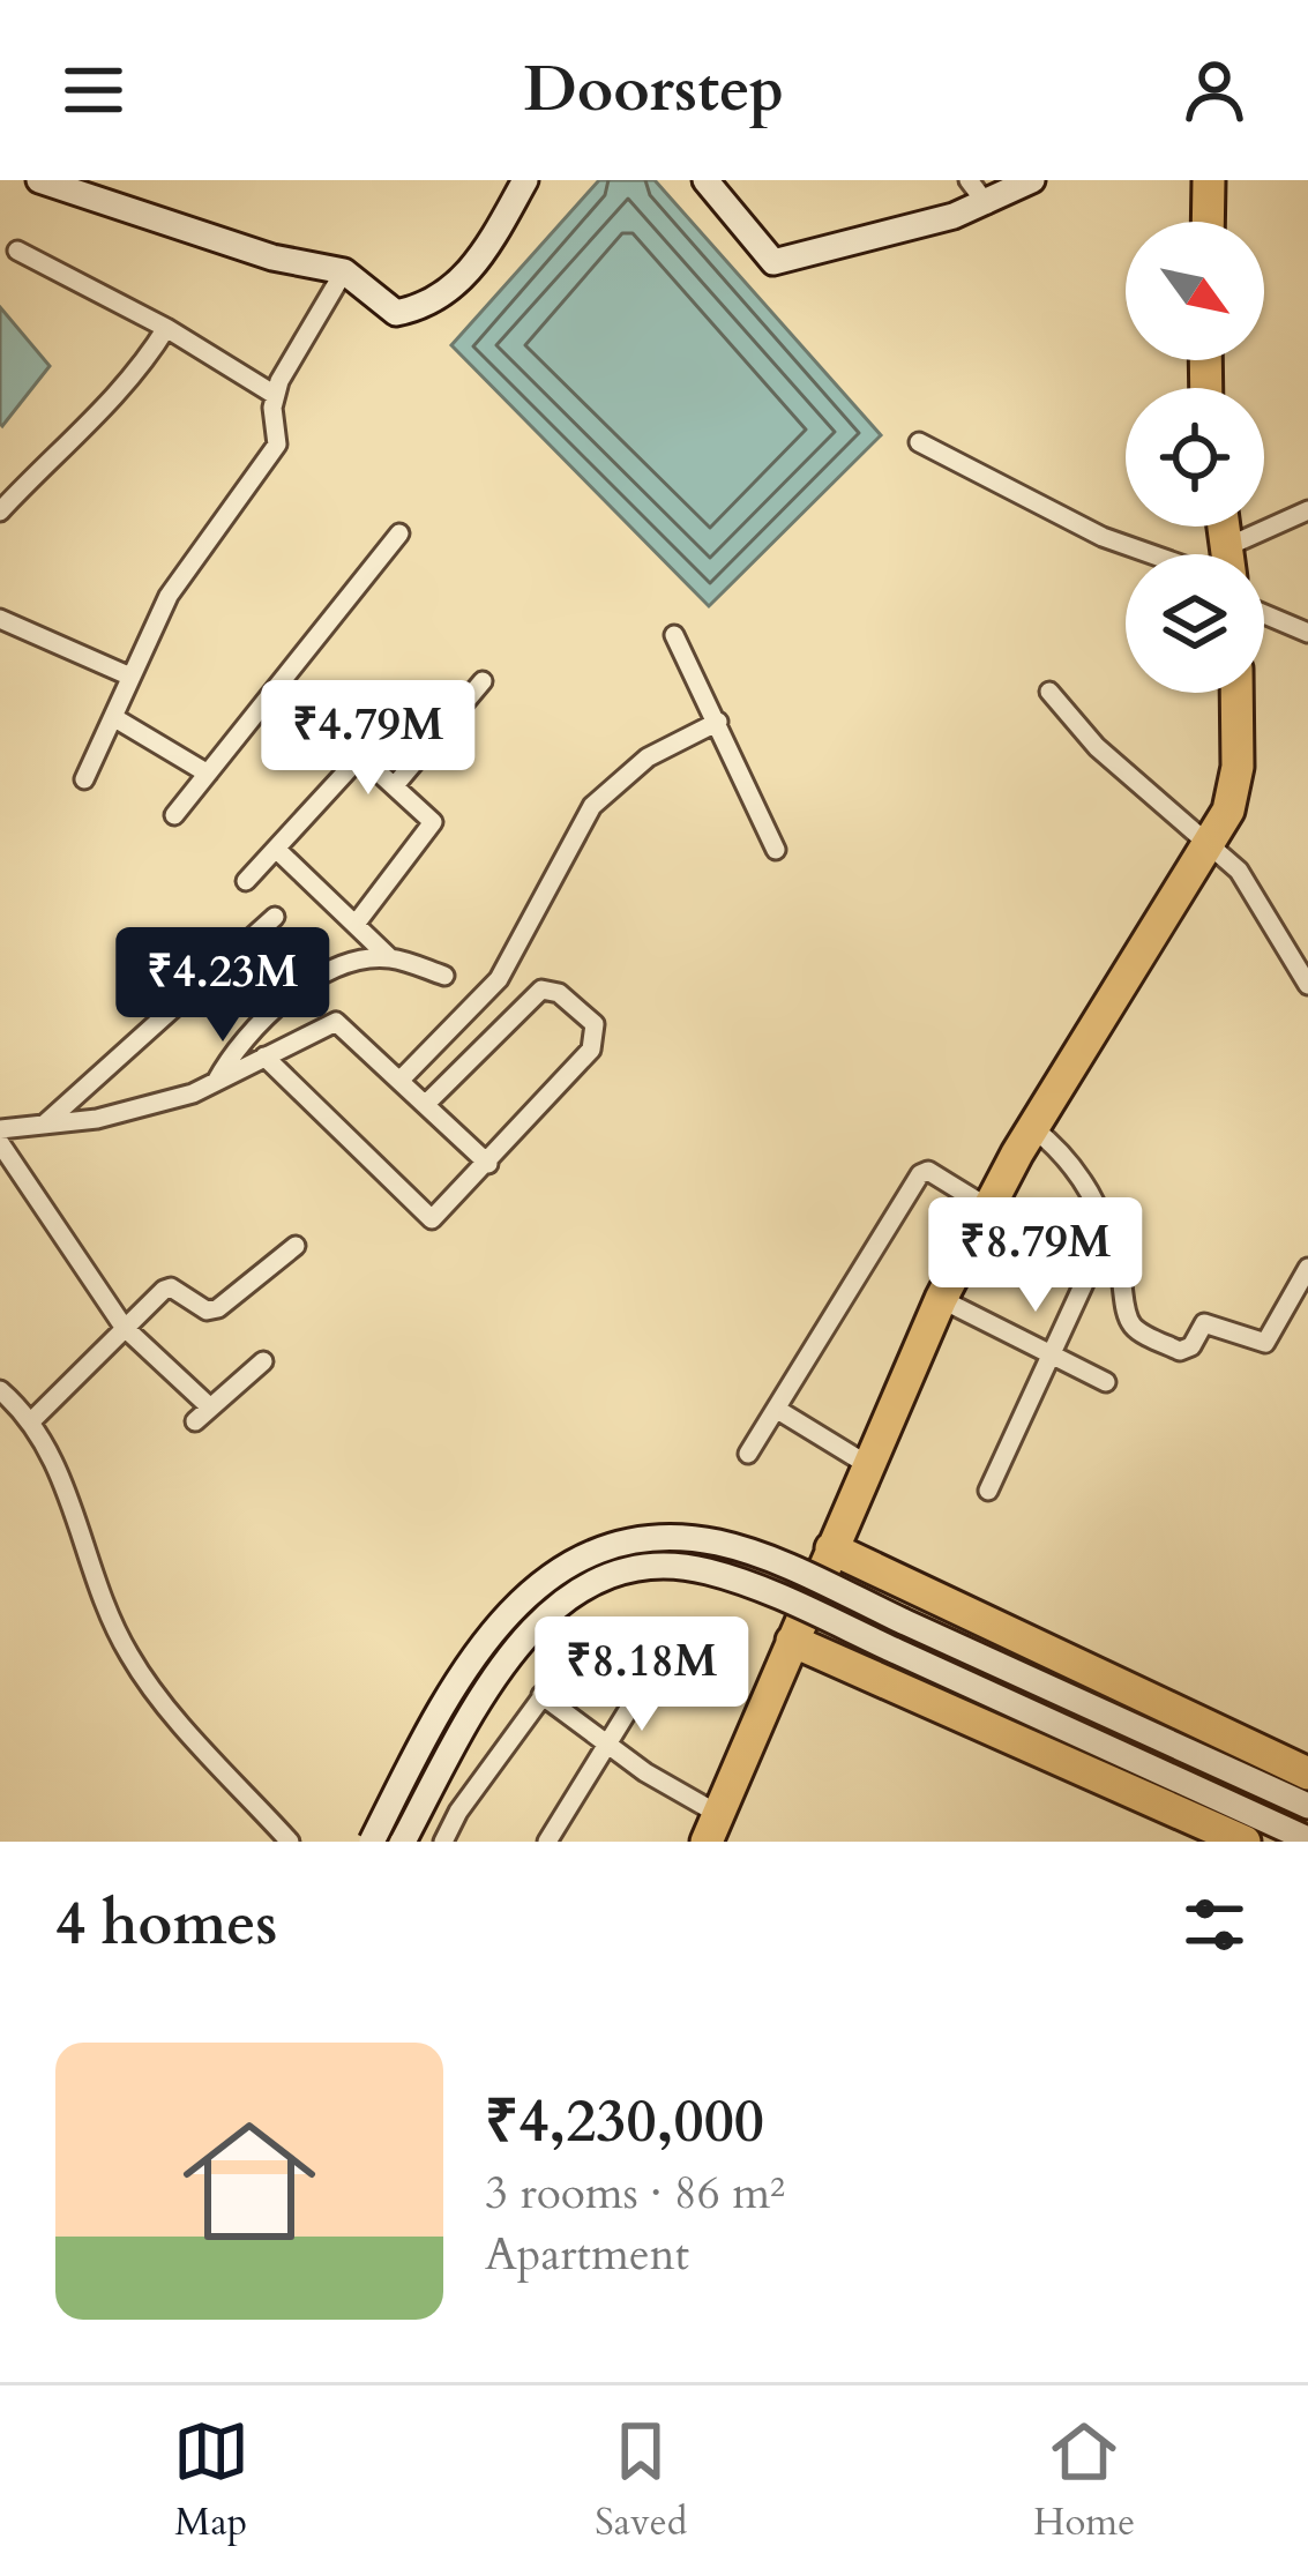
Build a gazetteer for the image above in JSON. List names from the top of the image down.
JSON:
{
  "north": "bottom right",
  "page": {
    "header": "Doorstep",
    "price": [
      "₹4.79M",
      "₹4.23M",
      "₹8.79M",
      "₹8.18M"
    ],
    "heading": "4 homes",
    "list": [
      {
        "name": "₹4,230,000",
        "note": "3 rooms · 86 m² · Apartment"
      }
    ],
    "tabs": ["Map", "Saved", "Home"]
  }
}
